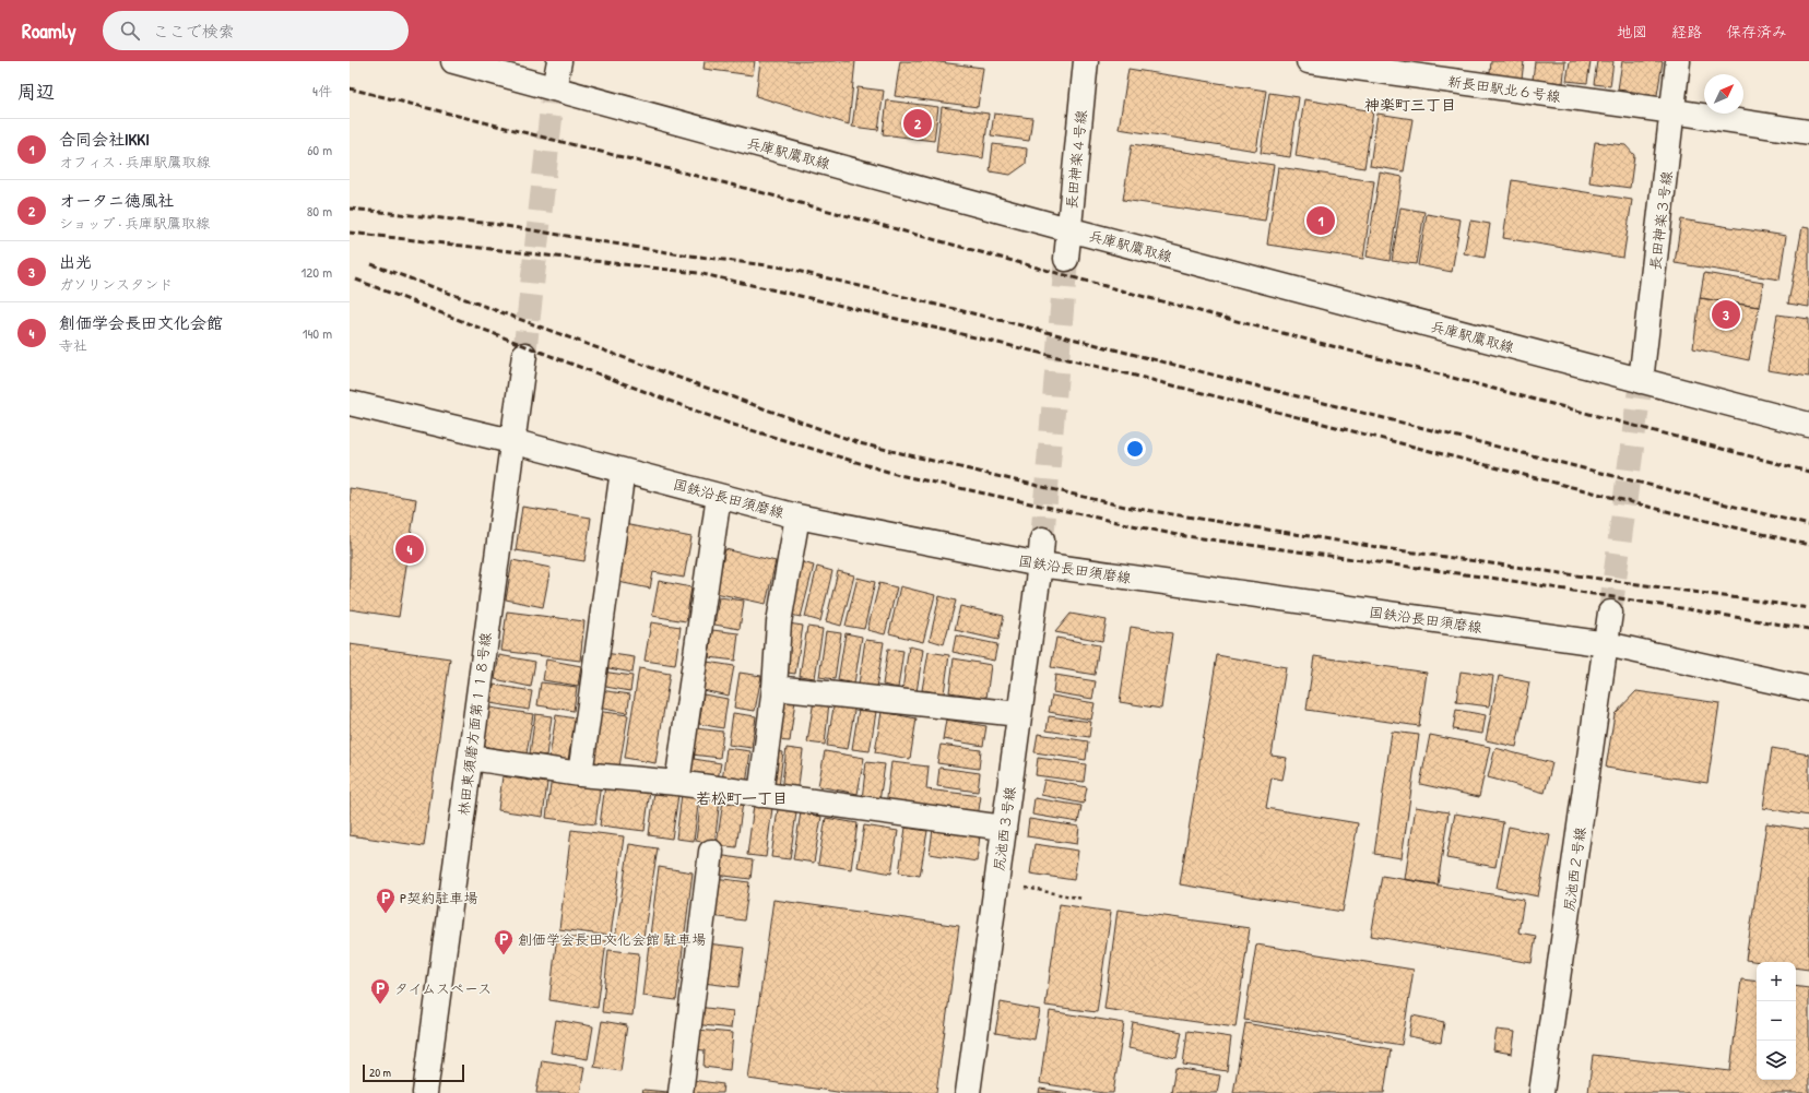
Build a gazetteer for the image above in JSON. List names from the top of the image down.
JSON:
{
  "streets": {
    "street": [
      "新長田駅北６号線",
      "兵庫駅鷹取線",
      "長田神楽４号線",
      "長田神楽３号線",
      "国鉄沿長田須磨線",
      "林田東須磨方面第１１８号線",
      "尻池西３号線",
      "尻池西２号線"
    ]
  },
  "crossings": [
    ["新長田駅北６号線", "長田神楽３号線"],
    ["兵庫駅鷹取線", "長田神楽４号線"],
    ["兵庫駅鷹取線", "長田神楽３号線"],
    ["国鉄沿長田須磨線", "林田東須磨方面第１１８号線"],
    ["国鉄沿長田須磨線", "尻池西３号線"],
    ["国鉄沿長田須磨線", "尻池西２号線"]
  ],
  "districts": ["神楽町三丁目", "若松町一丁目"],
  "places": {
    "parking": ["P契約駐車場", "創価学会長田文化会館 駐車場", "タイムスペース"]
  },
  "scale_bar": "20 m",
  "north": "top right",
  "page": {
    "header": "Roamly",
    "search": "ここで検索",
    "nav": ["地図", "経路", "保存済み"],
    "heading": ["周辺", "4件"],
    "pins": [
      "2",
      "1",
      "3",
      "4"
    ],
    "list": [
      {
        "mark": "1",
        "name": "合同会社IKKI",
        "note": "オフィス · 兵庫駅鷹取線",
        "value": "60 m"
      },
      {
        "mark": "2",
        "name": "オータニ徳風社",
        "note": "ショップ · 兵庫駅鷹取線",
        "value": "80 m"
      },
      {
        "mark": "3",
        "name": "出光",
        "note": "ガソリンスタンド",
        "value": "120 m"
      },
      {
        "mark": "4",
        "name": "創価学会長田文化会館",
        "note": "寺社",
        "value": "140 m"
      }
    ],
    "map_buttons": ["+", "−"],
    "scale": "20 m"
  }
}
